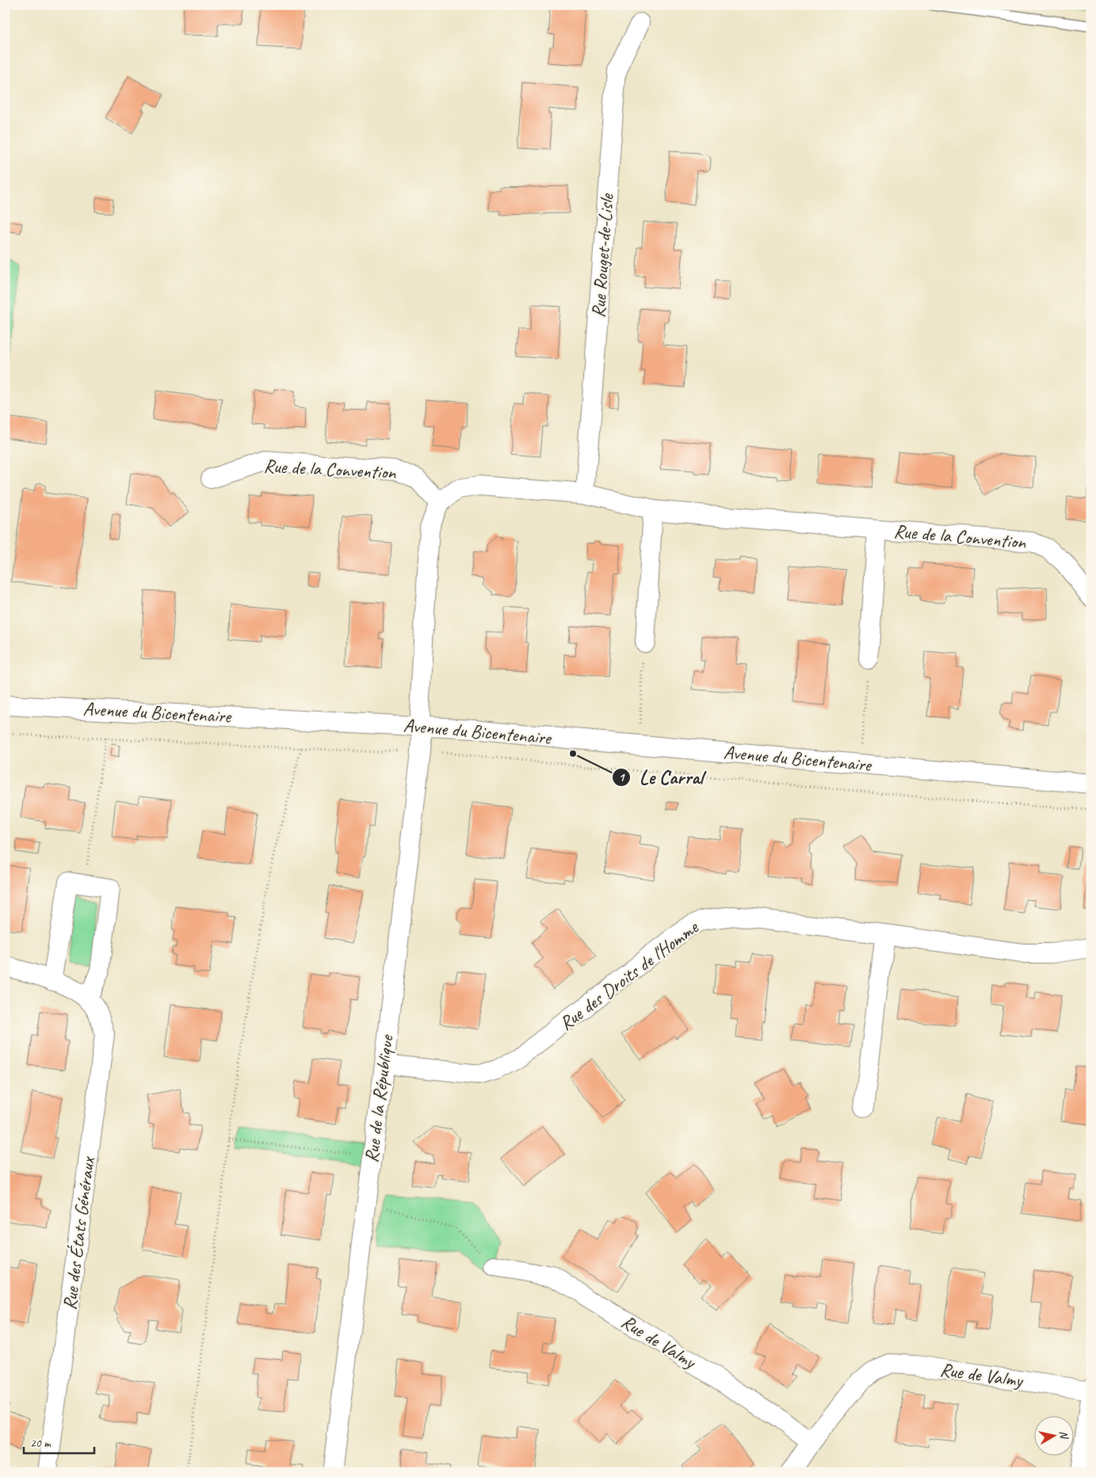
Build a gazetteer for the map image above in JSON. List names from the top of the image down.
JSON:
{
  "streets": {
    "street": [
      "Rue Rouget-de-Lisle",
      "Rue de la Convention",
      "Avenue du Bicentenaire",
      "Rue des Droits de l'Homme",
      "Rue de la République",
      "Rue des États Généraux",
      "Rue de Valmy"
    ]
  },
  "crossings": [
    ["Rue Rouget-de-Lisle", "Rue de la Convention"],
    ["Avenue du Bicentenaire", "Rue de la République"],
    ["Rue des Droits de l'Homme", "Rue de la République"]
  ],
  "places": ["Le Carral"],
  "scale_bar": "20 m",
  "north": "right"
}
